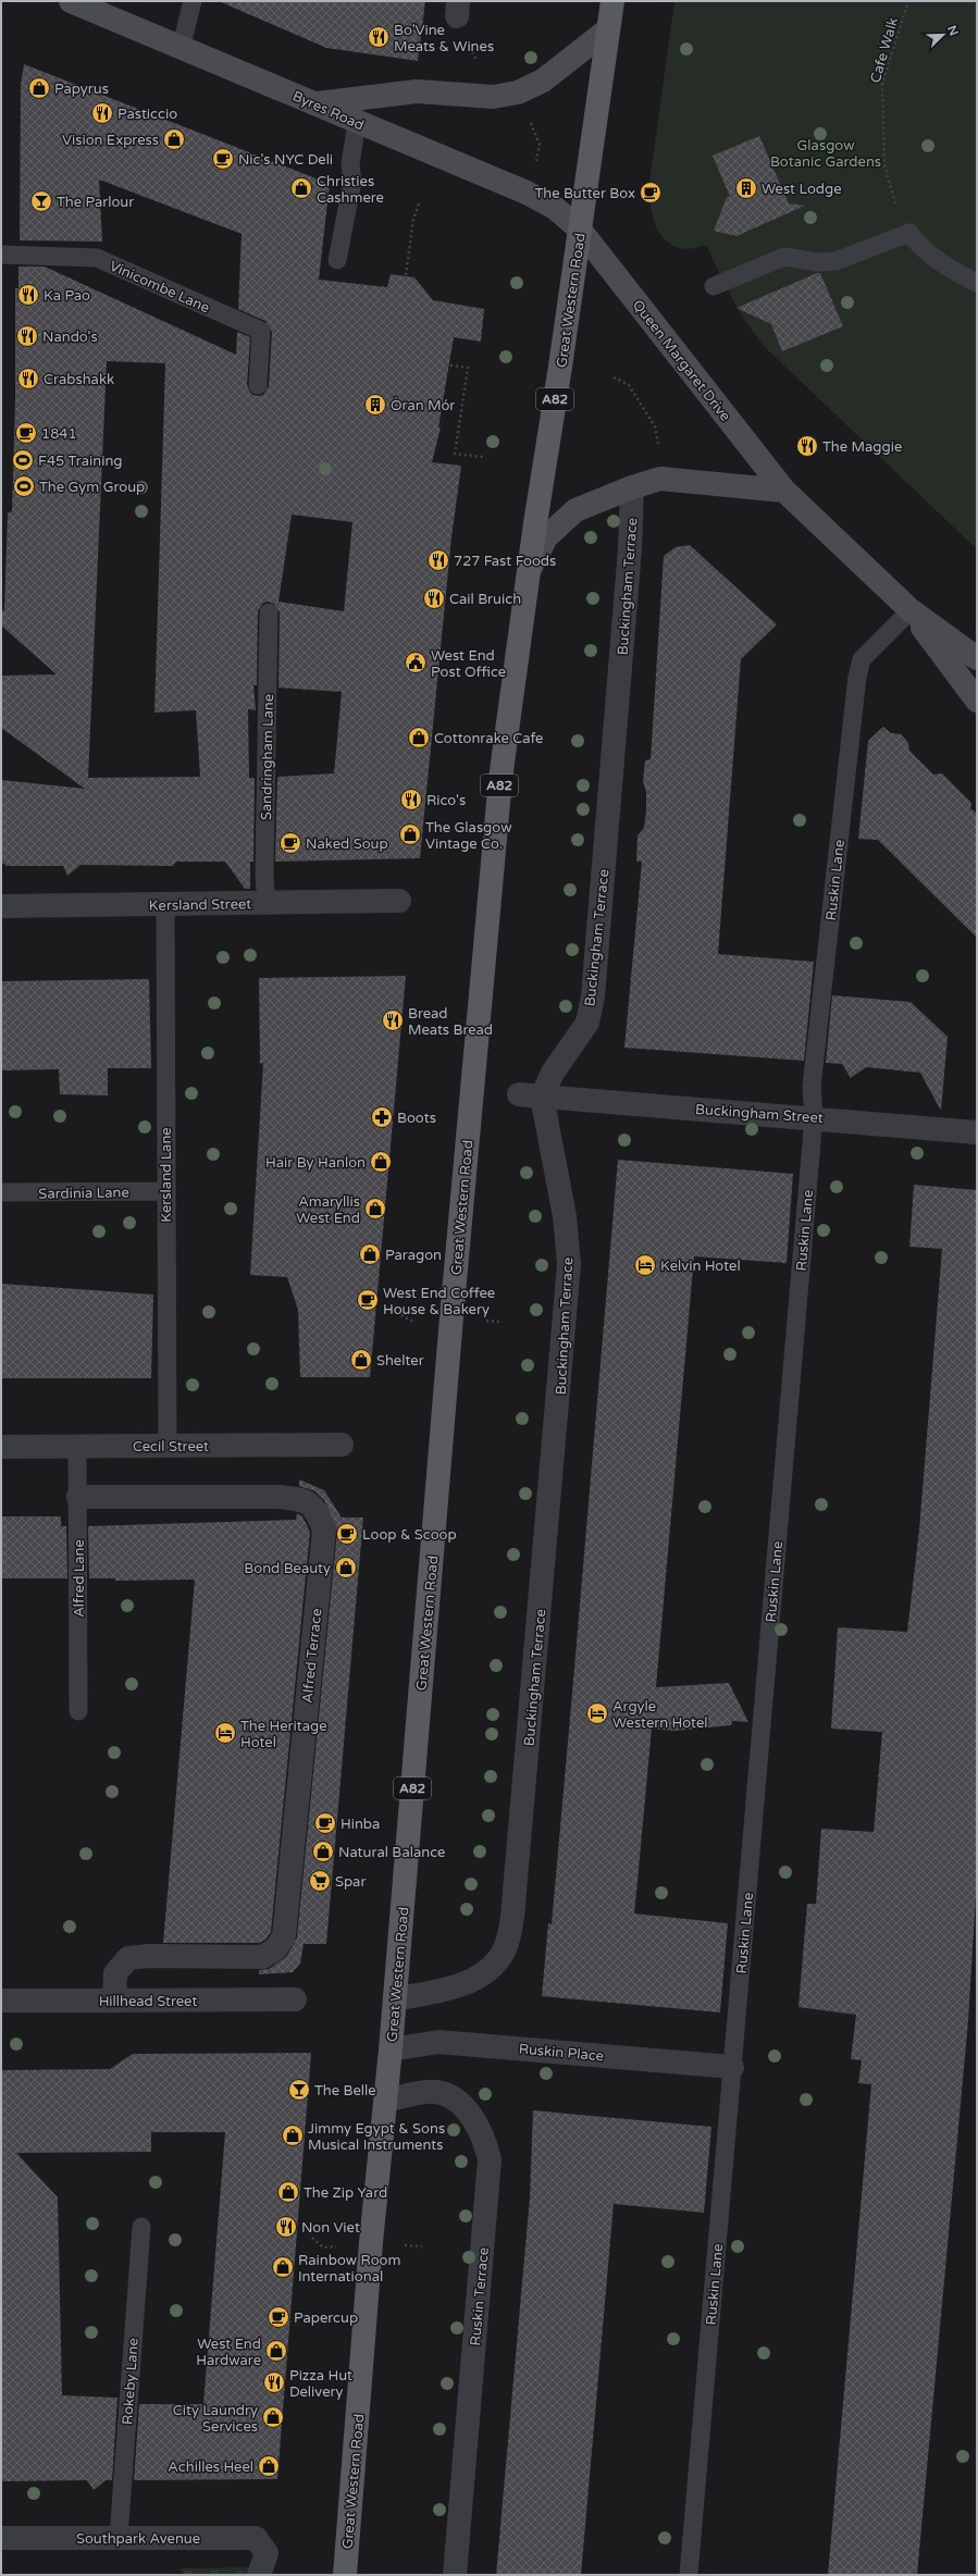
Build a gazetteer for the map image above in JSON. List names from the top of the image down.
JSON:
{
  "streets": {
    "main road": [
      "Byres Road",
      "Great Western Road",
      "Queen Margaret Drive",
      "A82"
    ],
    "street": [
      "Buckingham Terrace",
      "Kersland Street",
      "Buckingham Street",
      "Cecil Street",
      "Alfred Terrace",
      "Hillhead Street",
      "Ruskin Place",
      "Ruskin Terrace",
      "Southpark Avenue"
    ],
    "lane": [
      "Vinicombe Lane",
      "Sandringham Lane",
      "Ruskin Lane",
      "Kersland Lane",
      "Sardinia Lane",
      "Alfred Lane",
      "Rokeby Lane"
    ],
    "path": ["Cafe Walk"]
  },
  "crossings": [
    ["Byres Road", "Great Western Road"],
    ["Byres Road", "Queen Margaret Drive"],
    ["Great Western Road", "Queen Margaret Drive"],
    ["Great Western Road", "Buckingham Terrace"],
    ["Great Western Road", "Ruskin Place"],
    ["Great Western Road", "Ruskin Terrace"],
    ["Queen Margaret Drive", "Ruskin Lane"],
    ["Buckingham Terrace", "Buckingham Street"],
    ["Sandringham Lane", "Kersland Street"],
    ["Ruskin Lane", "Buckingham Street"],
    ["Ruskin Lane", "Ruskin Place"],
    ["Kersland Street", "Kersland Lane"],
    ["Kersland Lane", "Sardinia Lane"],
    ["Kersland Lane", "Cecil Street"],
    ["Cecil Street", "Alfred Lane"],
    ["Alfred Lane", "Alfred Terrace"],
    ["Alfred Terrace", "Hillhead Street"],
    ["Rokeby Lane", "Southpark Avenue"]
  ],
  "parks": ["Glasgow Botanic Gardens"],
  "places": {
    "restaurant": [
      "Bo'Vine Meats & Wines",
      "Pasticcio",
      "Ka Pao",
      "Nando's",
      "Crabshakk",
      "The Maggie",
      "727 Fast Foods",
      "Cail Bruich",
      "Rico's",
      "Bread Meats Bread",
      "Non Viet",
      "Pizza Hut Delivery"
    ],
    "shop": [
      "Papyrus",
      "Vision Express",
      "Christies Cashmere",
      "Cottonrake Cafe",
      "The Glasgow Vintage Co.",
      "Hair By Hanlon",
      "Amaryllis West End",
      "Paragon",
      "Shelter",
      "Bond Beauty",
      "Natural Balance",
      "Jimmy Egypt & Sons Musical Instruments",
      "The Zip Yard",
      "Rainbow Room International",
      "West End Hardware",
      "City Laundry Services",
      "Achilles Heel"
    ],
    "cafe": [
      "Nic's NYC Deli",
      "The Butter Box",
      "1841",
      "Naked Soup",
      "West End Coffee House & Bakery",
      "Loop & Scoop",
      "Hinba",
      "Papercup"
    ],
    "building": ["West Lodge", "Òran Mór"],
    "bar": ["The Parlour", "The Belle"],
    "sports": ["F45 Training", "The Gym Group"],
    "public building": ["West End Post Office"],
    "pharmacy": ["Boots"],
    "hotel": ["Kelvin Hotel", "Argyle Western Hotel", "The Heritage Hotel"],
    "supermarket": ["Spar"]
  },
  "north": "top right"
}
